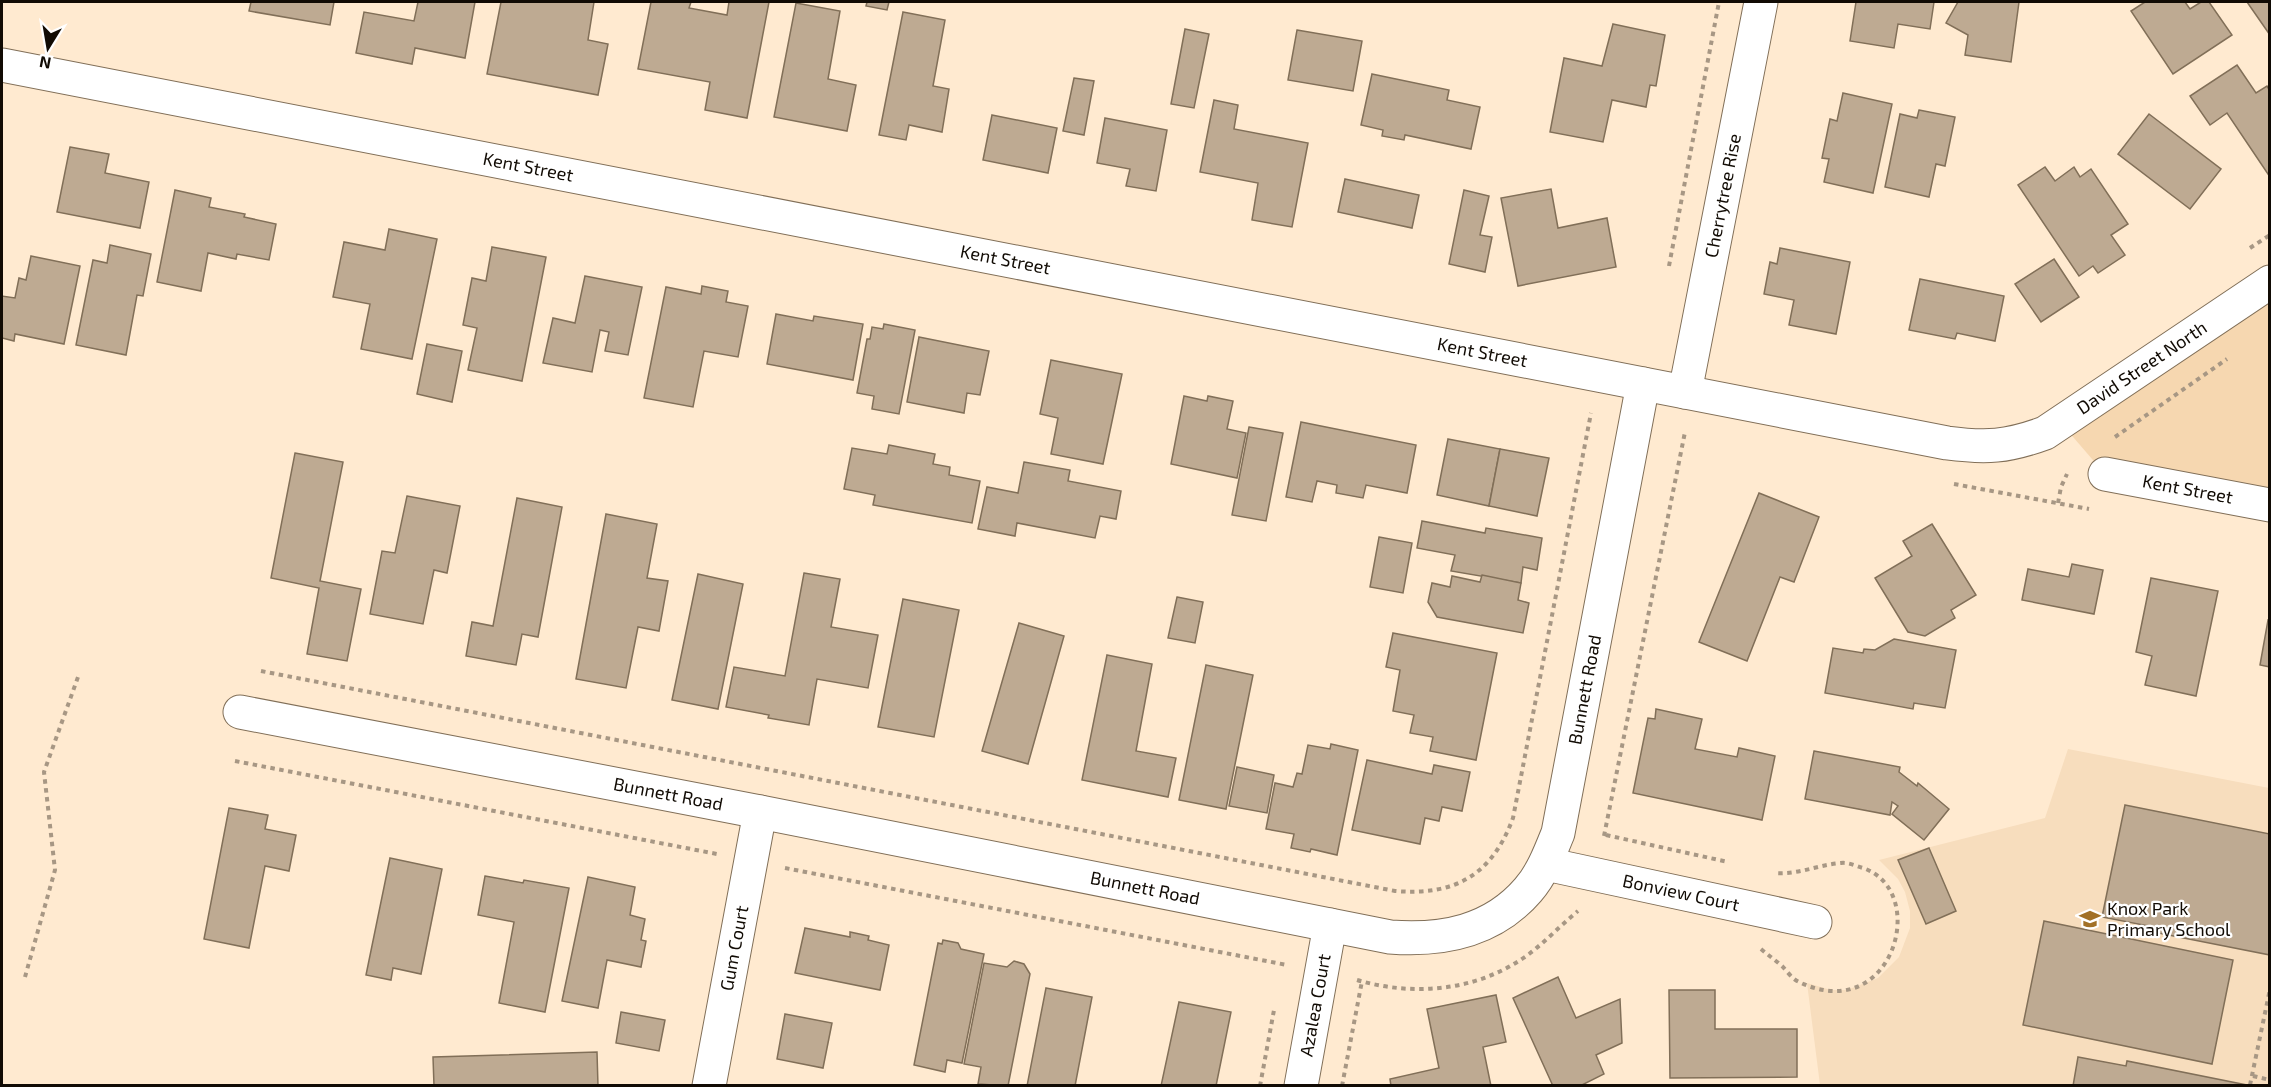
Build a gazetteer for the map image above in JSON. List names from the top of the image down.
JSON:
{
  "streets": {
    "street": [
      "Kent Street",
      "Cherrytree Rise",
      "David Street North",
      "Bunnett Road",
      "Bonview Court",
      "Gum Court",
      "Azalea Court"
    ]
  },
  "crossings": [
    ["Kent Street", "Cherrytree Rise"],
    ["Kent Street", "David Street North"],
    ["Kent Street", "Bunnett Road"],
    ["Bunnett Road", "Bonview Court"],
    ["Bunnett Road", "Gum Court"],
    ["Bunnett Road", "Azalea Court"]
  ],
  "places": {
    "school or university": ["Knox Park Primary School"]
  },
  "north": "bottom"
}
